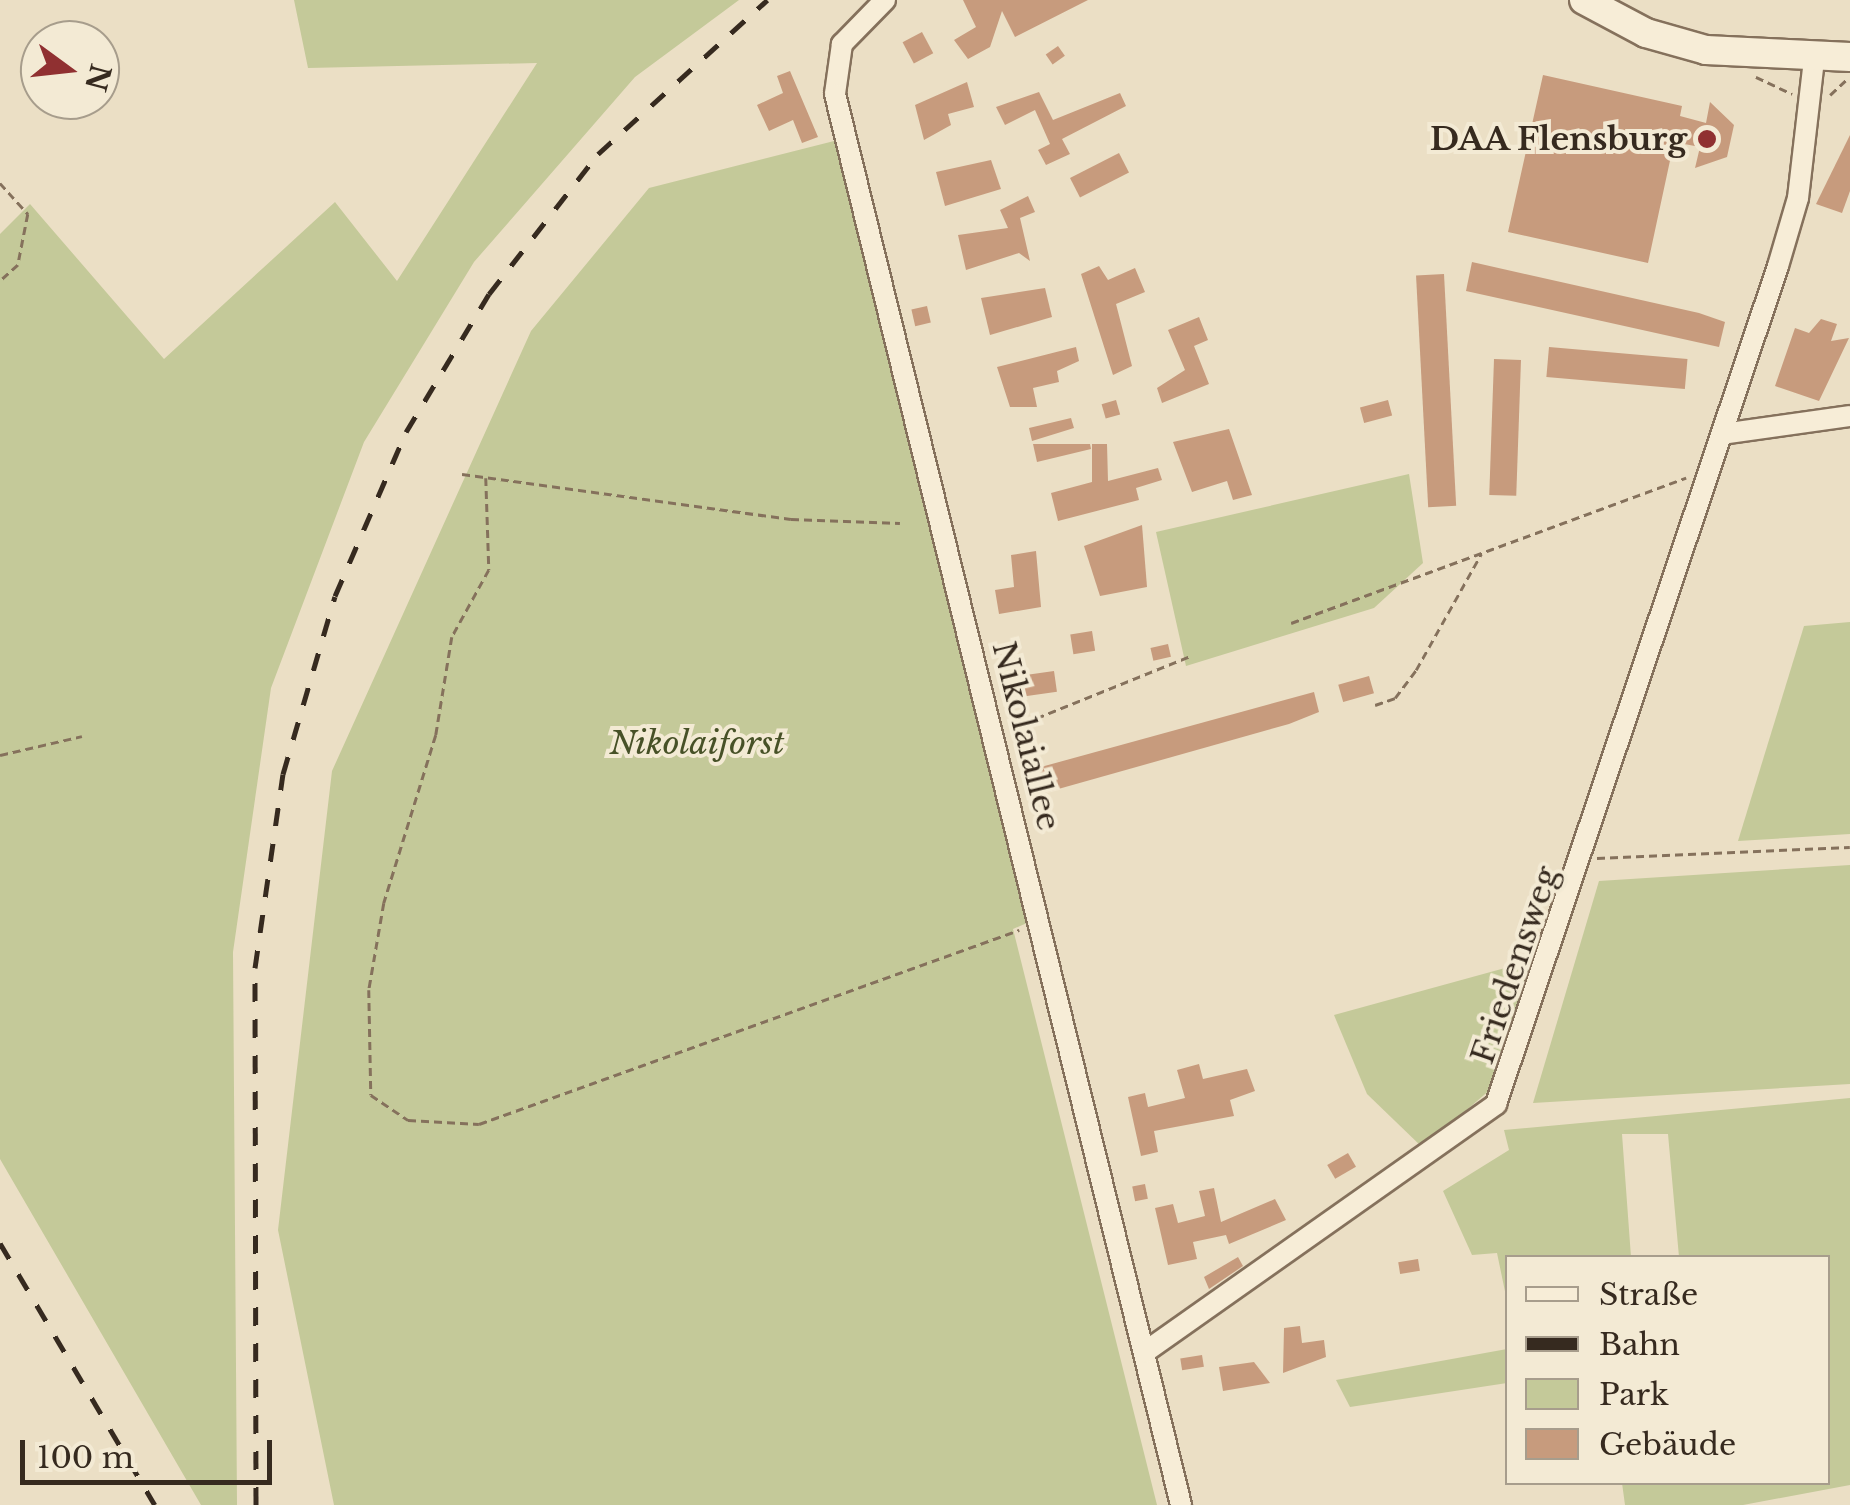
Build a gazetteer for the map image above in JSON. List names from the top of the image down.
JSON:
{
  "streets": {
    "street": ["Nikolaiallee", "Friedensweg"]
  },
  "crossings": [
    ["Nikolaiallee", "Friedensweg"]
  ],
  "parks": ["Nikolaiforst"],
  "places": ["DAA Flensburg"],
  "legend": [
    "Straße",
    "Bahn",
    "Park",
    "Gebäude"
  ],
  "scale_bar": "100 m",
  "north": "right"
}
